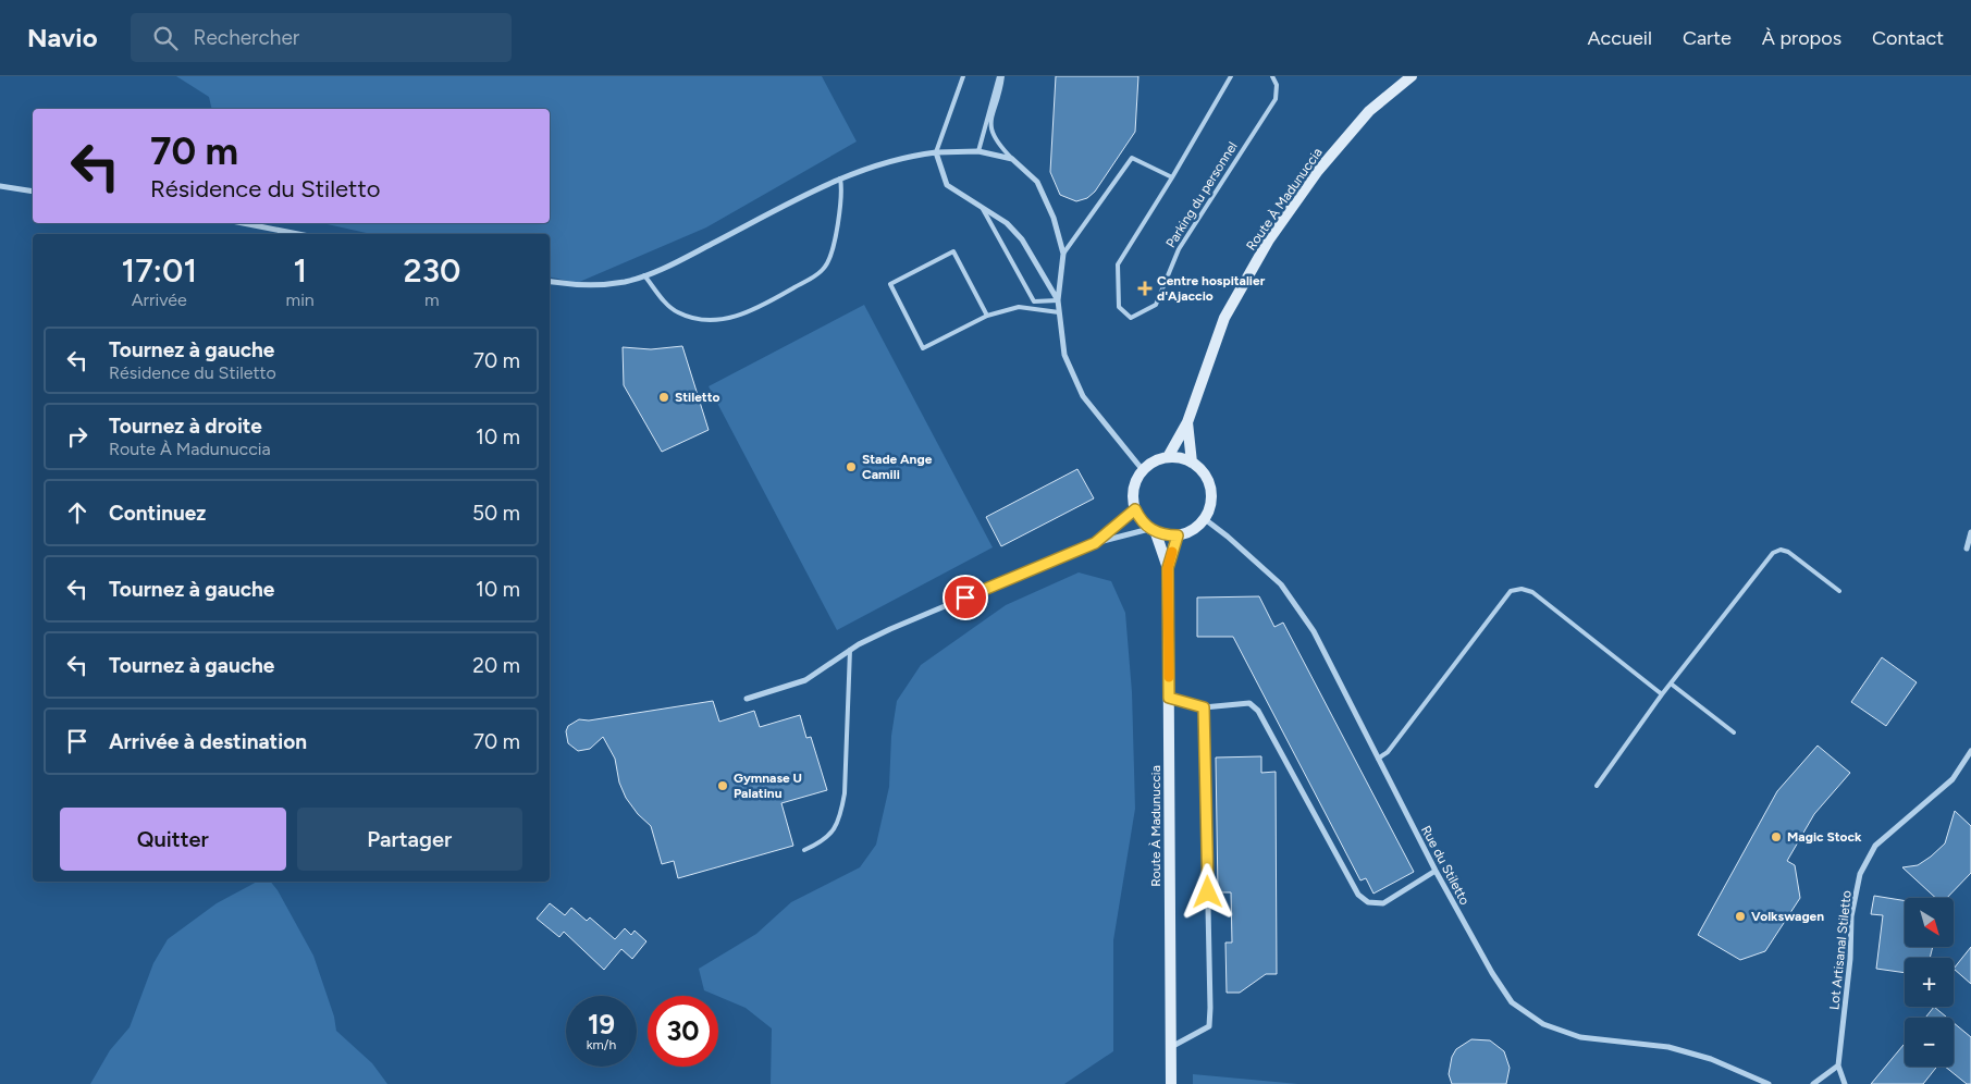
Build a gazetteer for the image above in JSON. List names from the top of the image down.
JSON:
{
  "streets": {
    "main road": ["Route À Madunuccia"],
    "street": ["Rue du Stiletto", "Lot Artisanal Stiletto"],
    "lane": ["Parking du personnel"]
  },
  "crossings": [
    ["Route À Madunuccia", "Rue du Stiletto"]
  ],
  "places": {
    "health": ["Centre hospitalier d'Ajaccio"],
    "other": [
      "Stiletto",
      "Stade Ange Camili",
      "Gymnase U Palatinu",
      "Magic Stock",
      "Volkswagen"
    ]
  },
  "north": "bottom right",
  "page": {
    "header": "Navio",
    "search": "Rechercher",
    "nav": [
      "Accueil",
      "Carte",
      "À propos",
      "Contact"
    ],
    "turn": ["70 m", "Résidence du Stiletto"],
    "eta": [
      "17:01",
      "Arrivée",
      "1",
      "min",
      "230",
      "m"
    ],
    "list": [
      {
        "name": "Tournez à gauche",
        "note": "Résidence du Stiletto",
        "value": "70 m"
      },
      {
        "name": "Tournez à droite",
        "note": "Route À Madunuccia",
        "value": "10 m"
      },
      {
        "name": "Continuez",
        "value": "50 m"
      },
      {
        "name": "Tournez à gauche",
        "value": "10 m"
      },
      {
        "name": "Tournez à gauche",
        "value": "20 m"
      },
      {
        "name": "Arrivée à destination",
        "value": "70 m"
      }
    ],
    "buttons": ["Quitter", "Partager"],
    "map_buttons": ["+", "−"],
    "speed": "19 km/h",
    "limit": "30"
  }
}
